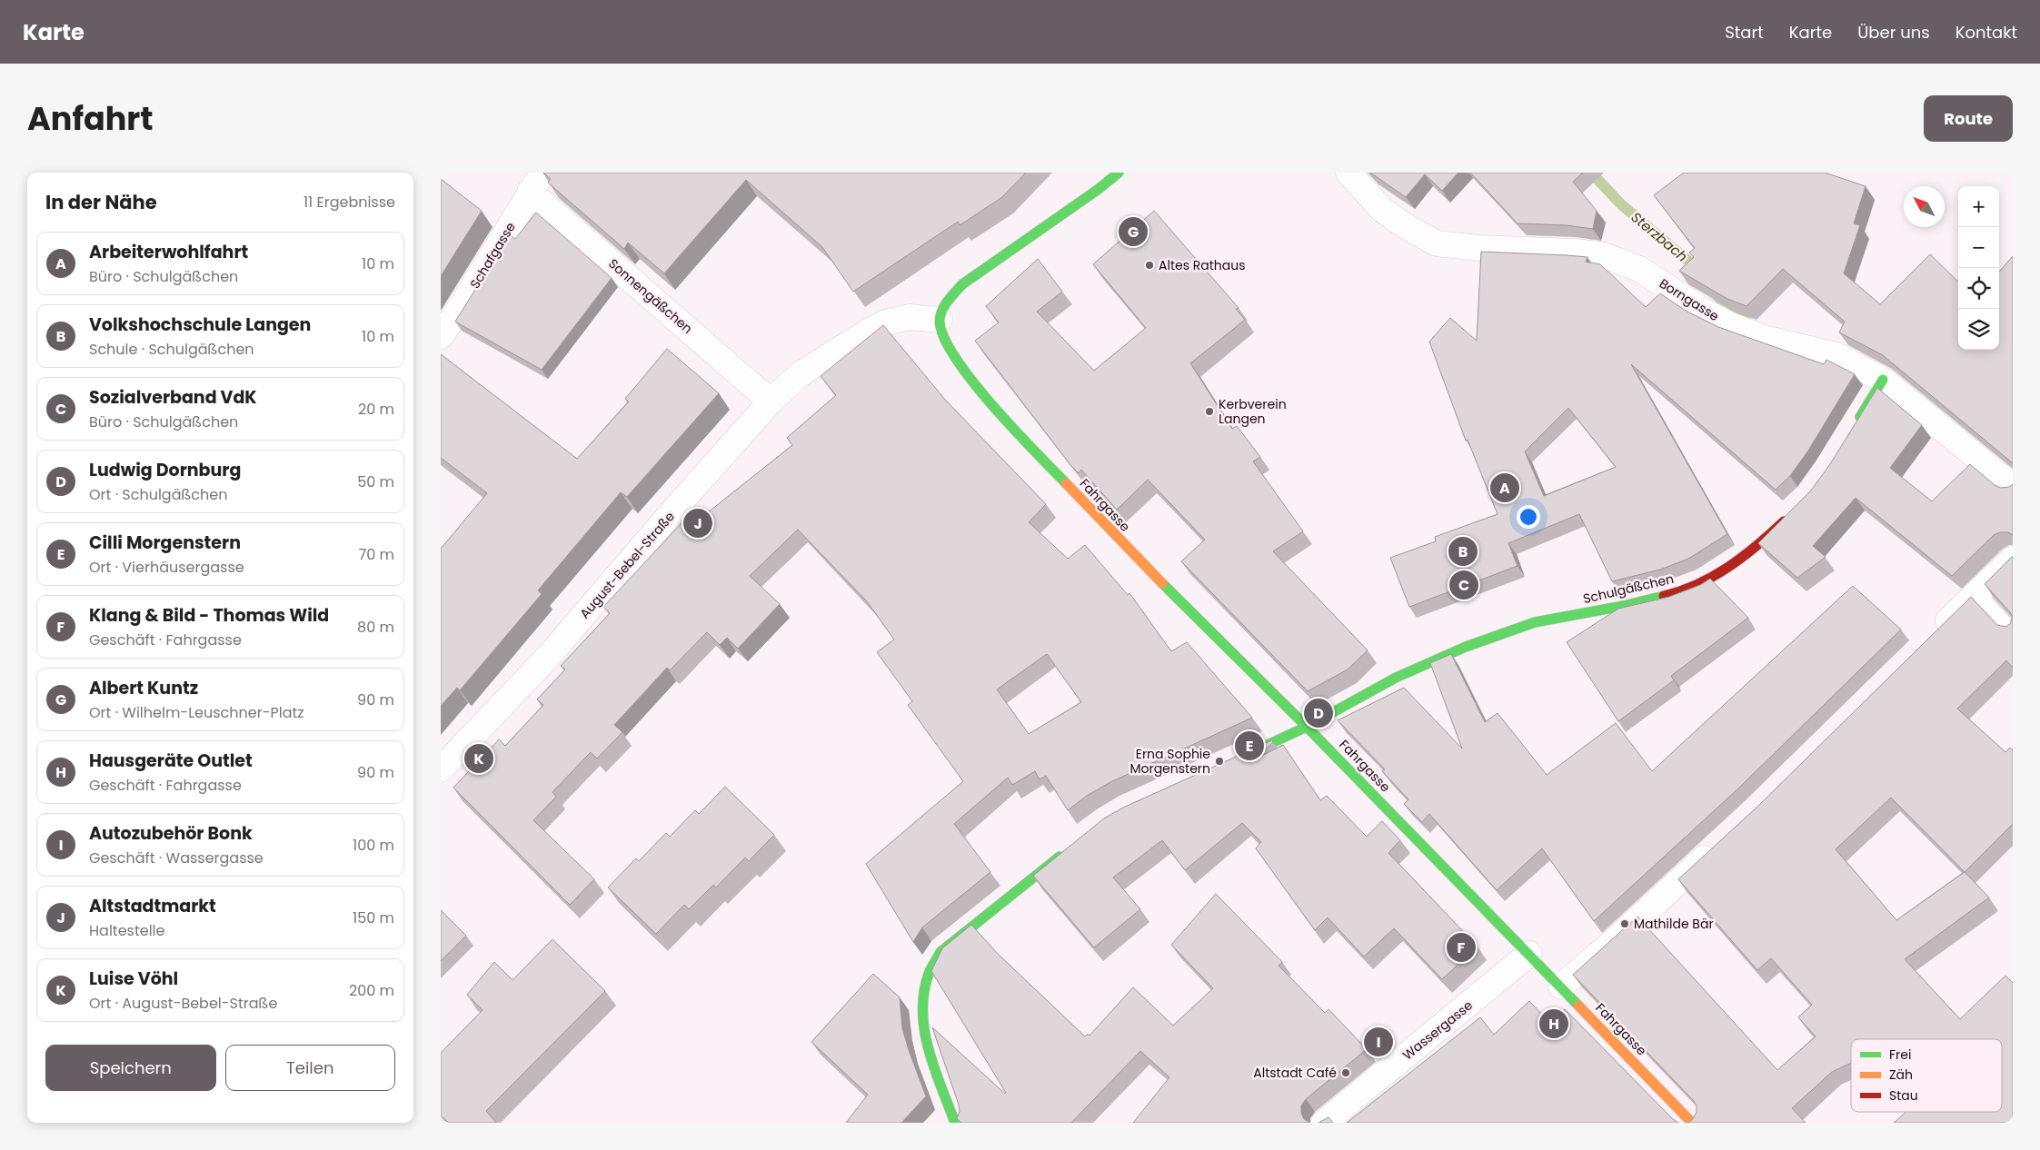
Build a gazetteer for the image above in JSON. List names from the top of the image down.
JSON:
{
  "streets": {
    "main road": ["Fahrgasse", "Schulgäßchen"],
    "street": [
      "Schafgasse",
      "Sonnengäßchen",
      "Borngasse",
      "August-Bebel-Straße",
      "Wassergasse"
    ]
  },
  "crossings": [
    ["Schafgasse", "Sonnengäßchen"],
    ["Sonnengäßchen", "August-Bebel-Straße"],
    ["Fahrgasse", "August-Bebel-Straße"],
    ["Fahrgasse", "Schulgäßchen"],
    ["Fahrgasse", "Wassergasse"]
  ],
  "water": ["Sterzbach"],
  "places": [
    "Altes Rathaus",
    "Kerbverein Langen",
    "Erna Sophie Morgenstern",
    "Mathilde Bär",
    "Altstadt Café"
  ],
  "legend": ["Frei", "Zäh", "Stau"],
  "north": "top left",
  "page": {
    "header": "Karte",
    "nav": [
      "Start",
      "Karte",
      "Über uns",
      "Kontakt"
    ],
    "title": "Anfahrt",
    "buttons": [
      "Route",
      ["Speichern", "Teilen"]
    ],
    "heading": ["In der Nähe", "11 Ergebnisse"],
    "map_buttons": ["+", "−"],
    "pins": [
      "G",
      "A",
      "J",
      "B",
      "C",
      "D",
      "E",
      "K",
      "F",
      "H",
      "I"
    ],
    "list": [
      {
        "mark": "A",
        "name": "Arbeiterwohlfahrt",
        "note": "Büro · Schulgäßchen",
        "value": "10 m"
      },
      {
        "mark": "B",
        "name": "Volkshochschule Langen",
        "note": "Schule · Schulgäßchen",
        "value": "10 m"
      },
      {
        "mark": "C",
        "name": "Sozialverband VdK",
        "note": "Büro · Schulgäßchen",
        "value": "20 m"
      },
      {
        "mark": "D",
        "name": "Ludwig Dornburg",
        "note": "Ort · Schulgäßchen",
        "value": "50 m"
      },
      {
        "mark": "E",
        "name": "Cilli Morgenstern",
        "note": "Ort · Vierhäusergasse",
        "value": "70 m"
      },
      {
        "mark": "F",
        "name": "Klang & Bild - Thomas Wild",
        "note": "Geschäft · Fahrgasse",
        "value": "80 m"
      },
      {
        "mark": "G",
        "name": "Albert Kuntz",
        "note": "Ort · Wilhelm-Leuschner-Platz",
        "value": "90 m"
      },
      {
        "mark": "H",
        "name": "Hausgeräte Outlet",
        "note": "Geschäft · Fahrgasse",
        "value": "90 m"
      },
      {
        "mark": "I",
        "name": "Autozubehör Bonk",
        "note": "Geschäft · Wassergasse",
        "value": "100 m"
      },
      {
        "mark": "J",
        "name": "Altstadtmarkt",
        "note": "Haltestelle",
        "value": "150 m"
      },
      {
        "mark": "K",
        "name": "Luise Vöhl",
        "note": "Ort · August-Bebel-Straße",
        "value": "200 m"
      }
    ]
  }
}
